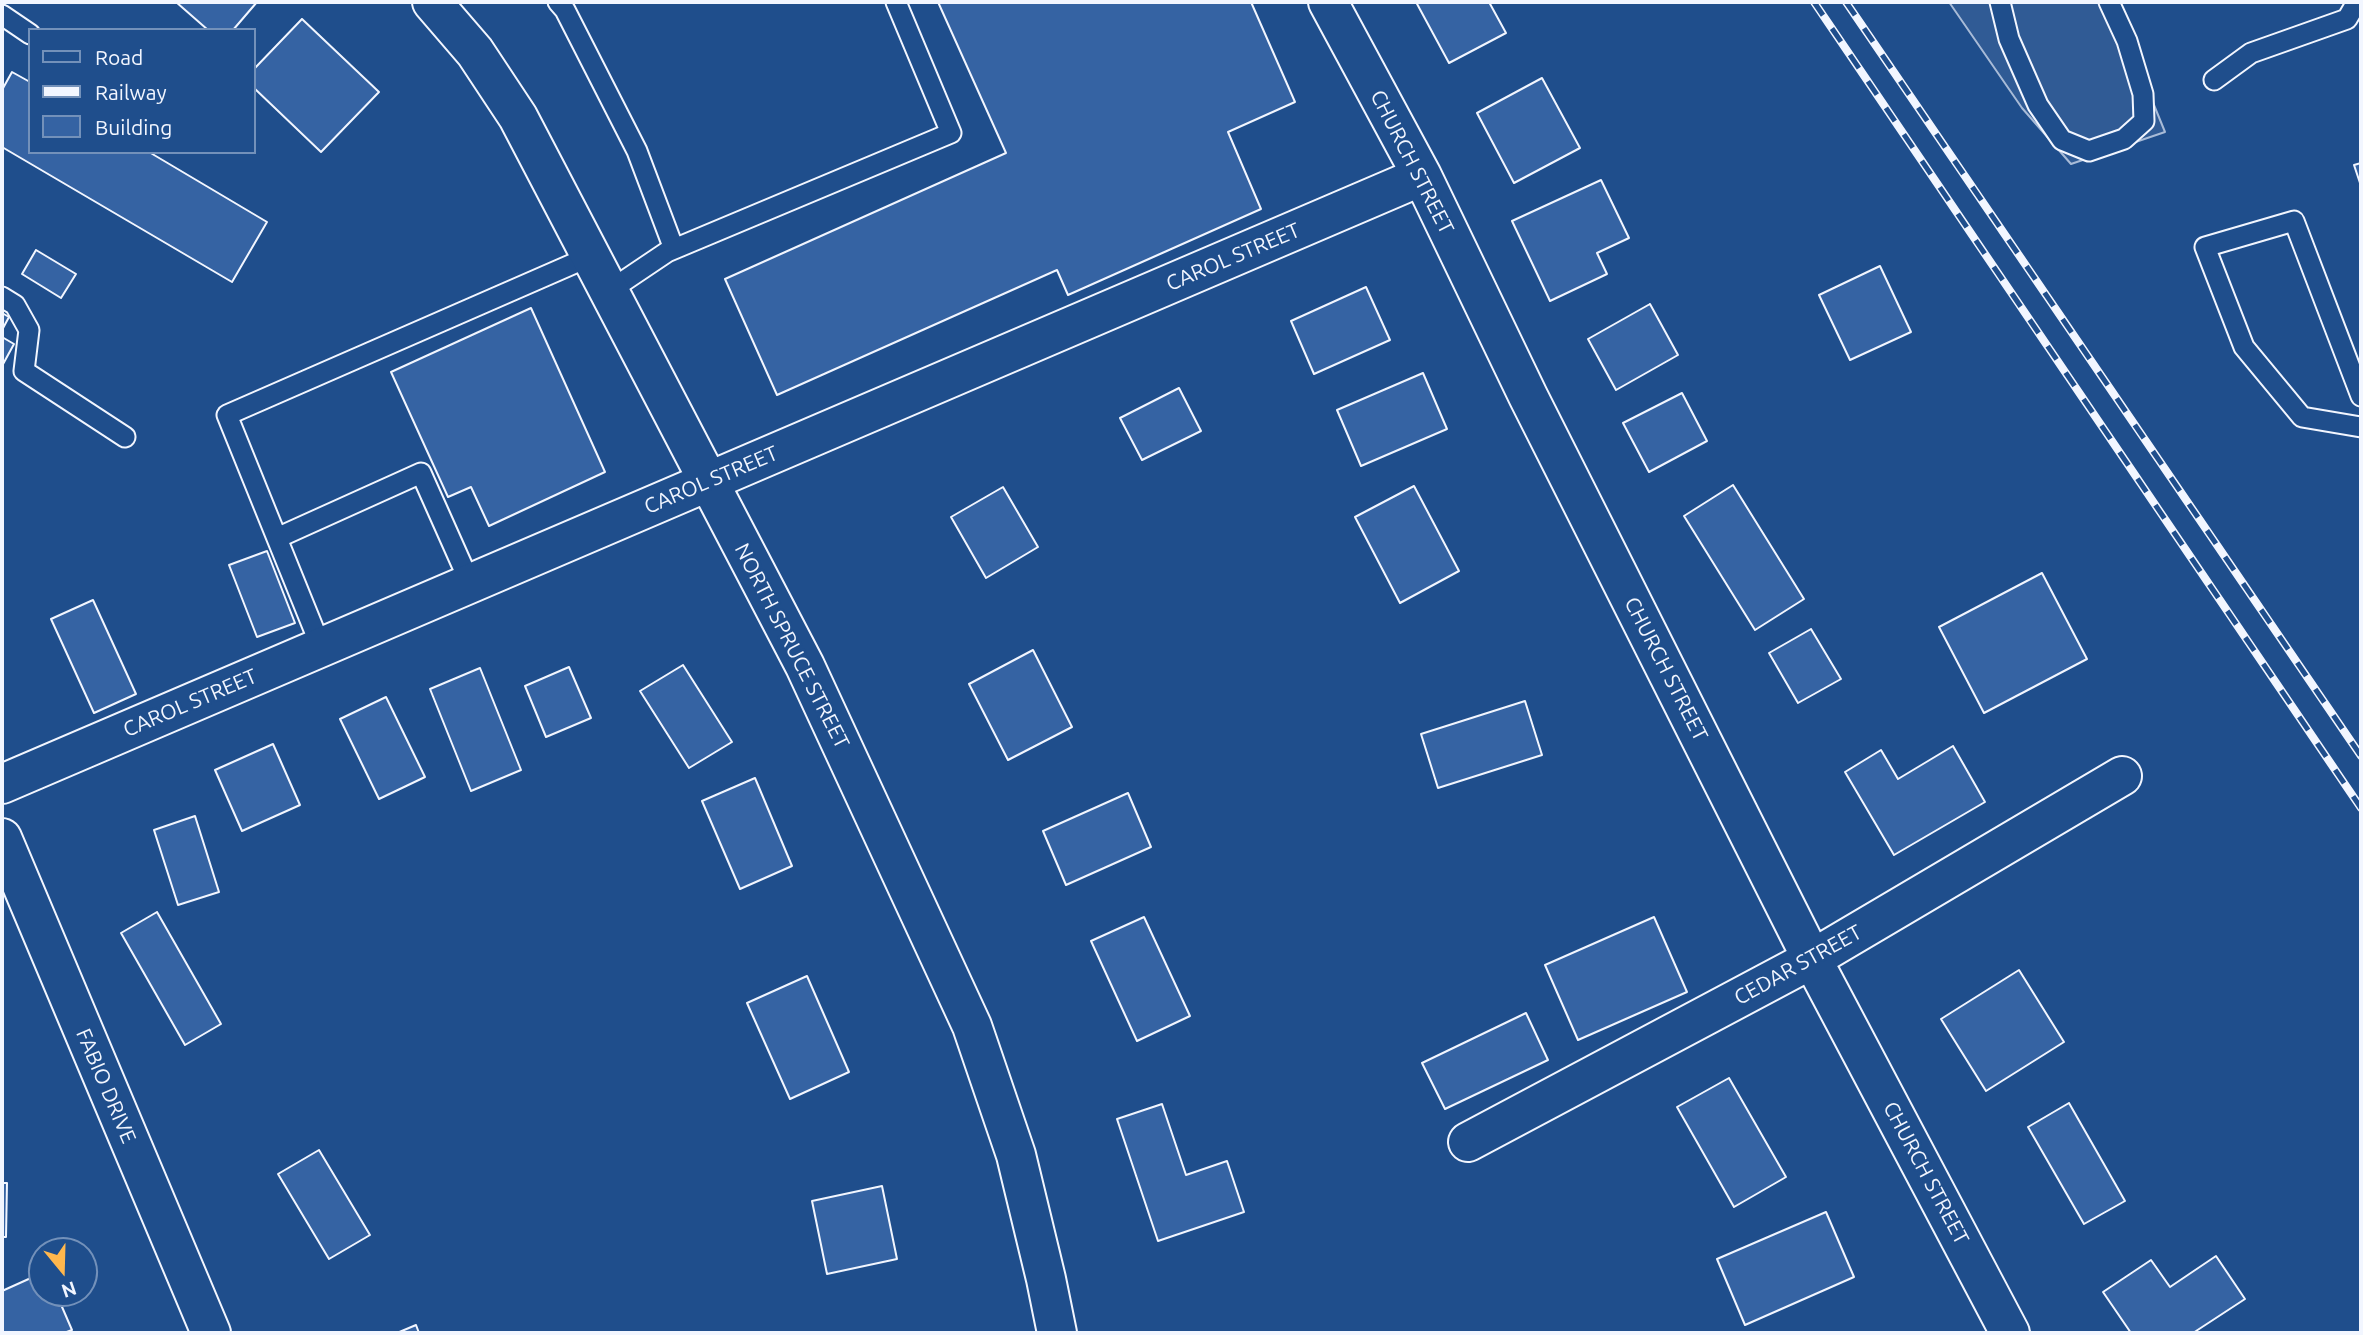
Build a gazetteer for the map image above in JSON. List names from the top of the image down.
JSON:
{
  "streets": {
    "street": [
      "CHURCH STREET",
      "CAROL STREET",
      "NORTH SPRUCE STREET",
      "CEDAR STREET",
      "FABIO DRIVE"
    ]
  },
  "crossings": [
    ["CHURCH STREET", "CAROL STREET"],
    ["CHURCH STREET", "CEDAR STREET"],
    ["CAROL STREET", "NORTH SPRUCE STREET"]
  ],
  "legend": ["Road", "Railway", "Building"],
  "north": "bottom"
}
